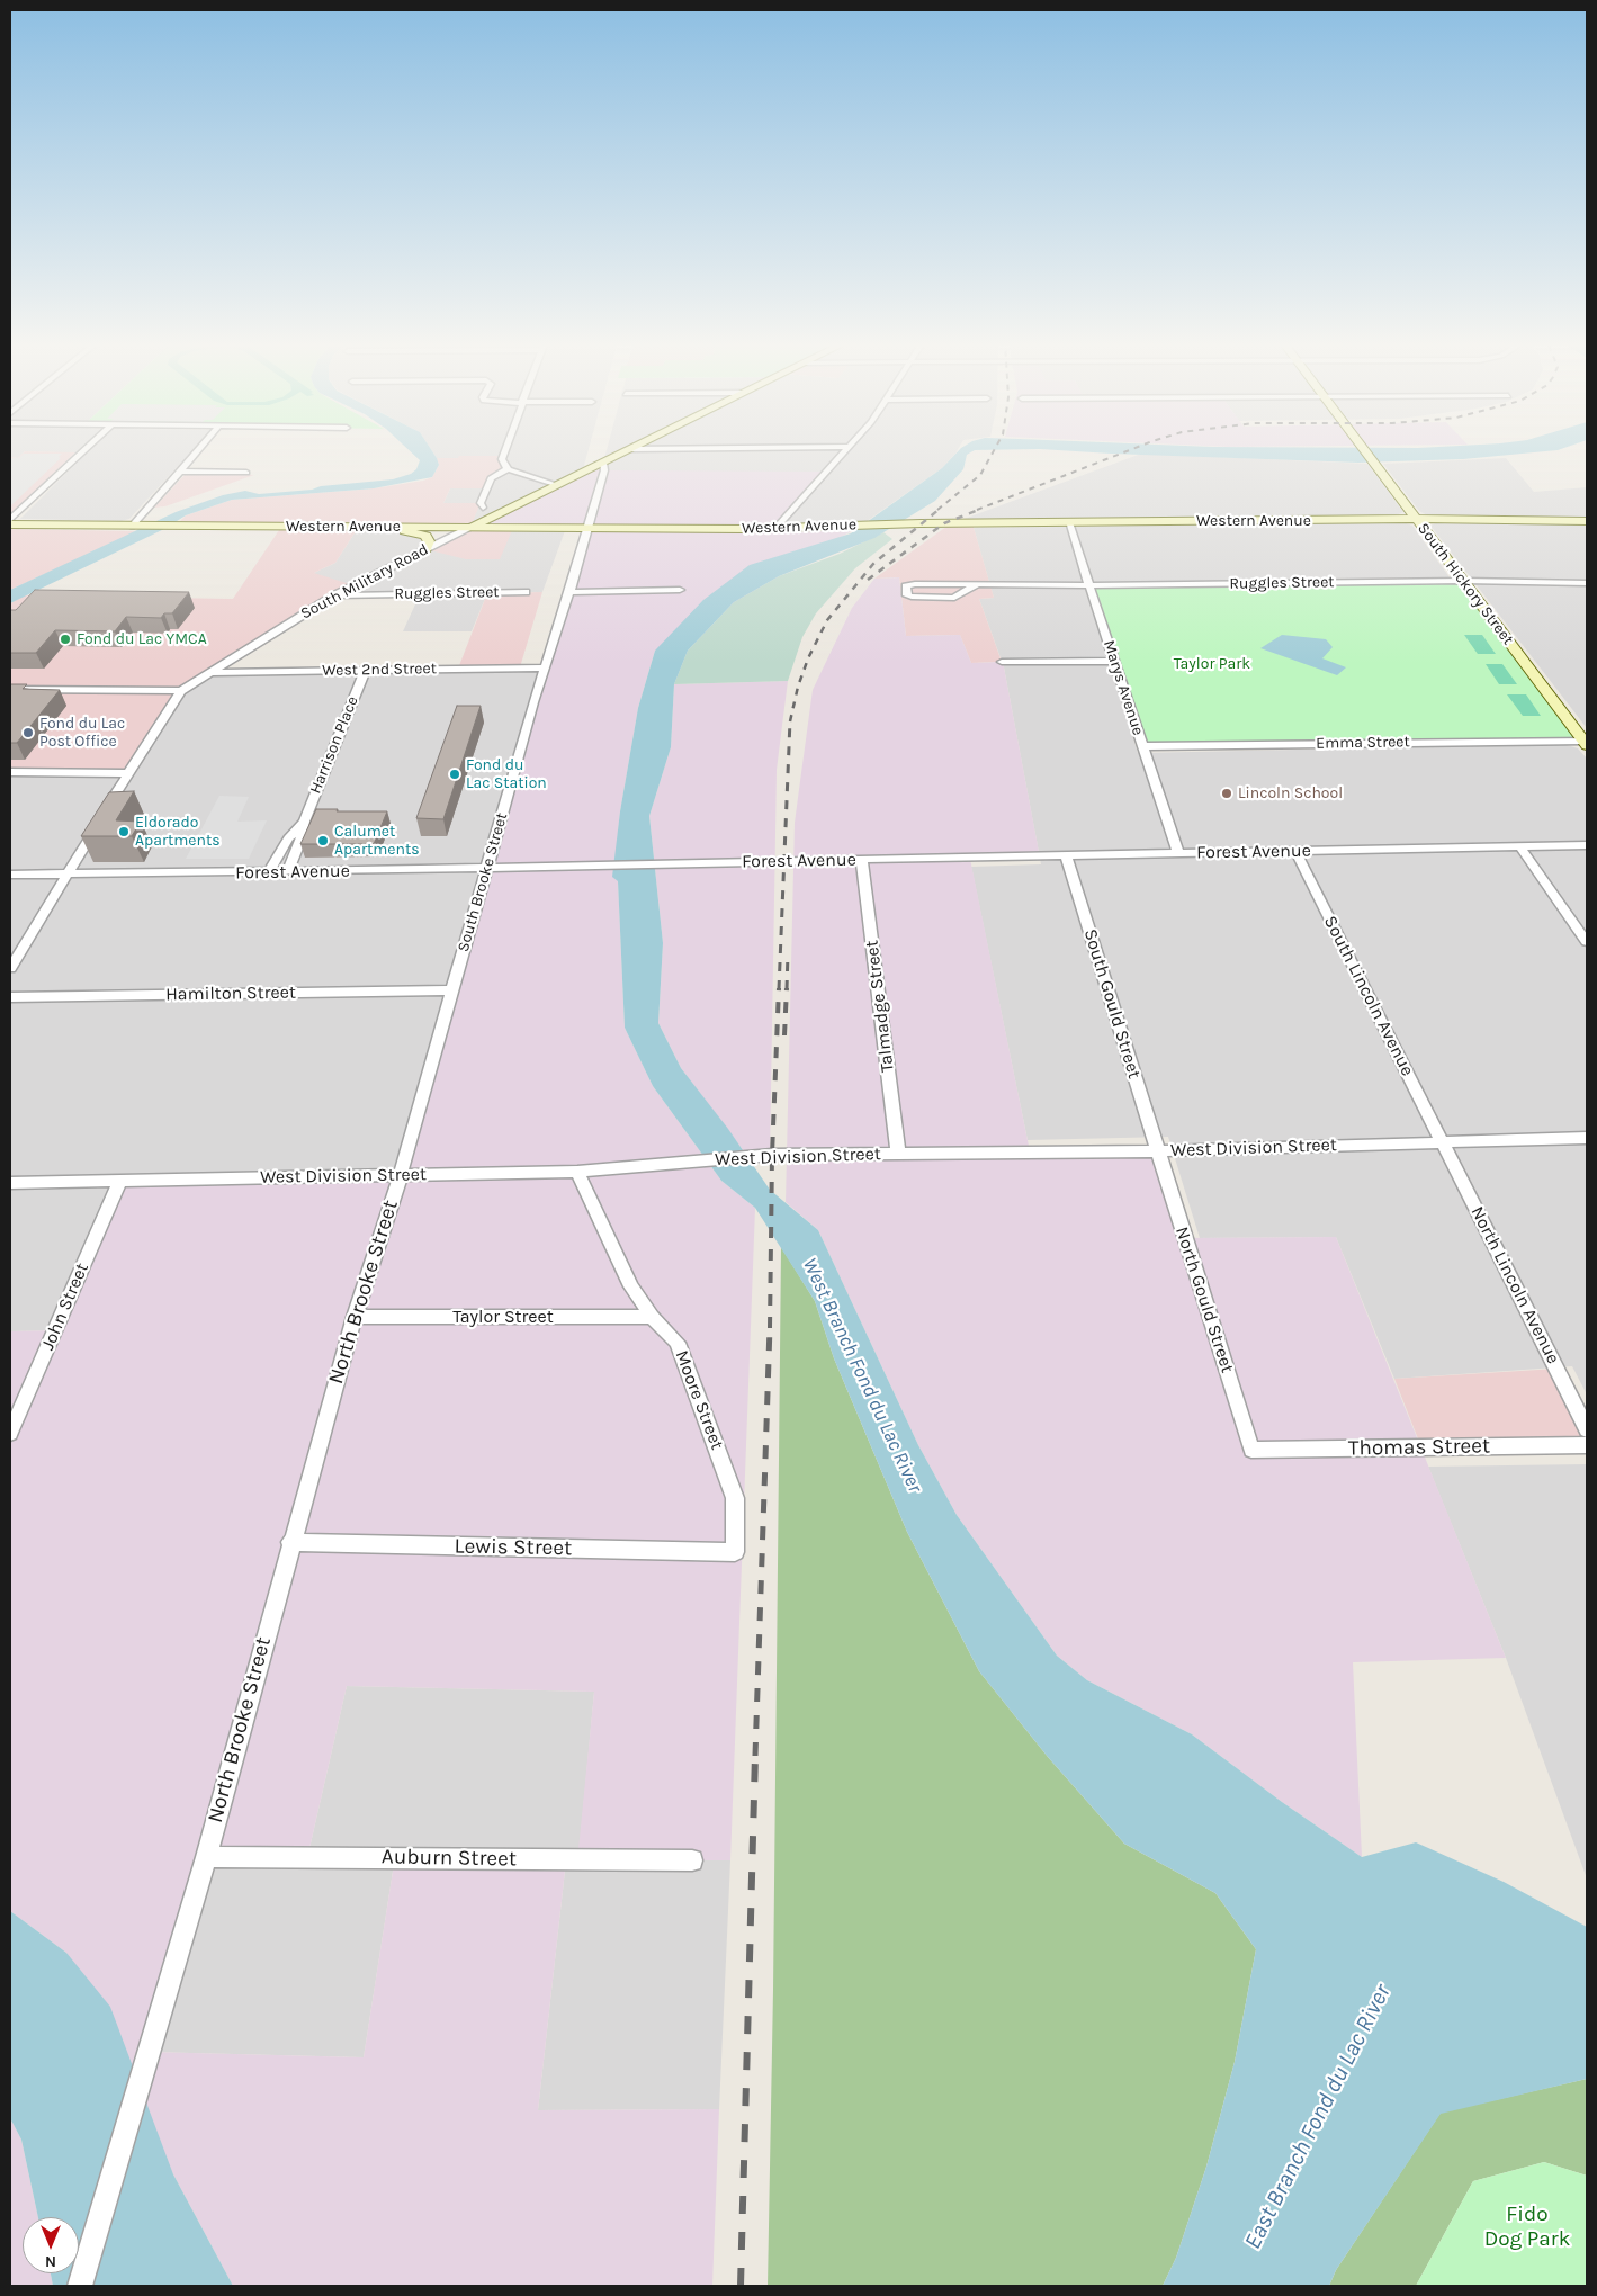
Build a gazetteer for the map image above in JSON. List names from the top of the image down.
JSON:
{
  "streets": {
    "street": [
      "Western Avenue",
      "South Military Road",
      "Ruggles Street",
      "South Hickory Street",
      "West 2nd Street",
      "Marys Avenue",
      "Emma Street",
      "Harrison Place",
      "Forest Avenue",
      "South Brooke Street",
      "Hamilton Street",
      "South Lincoln Avenue",
      "South Gould Street",
      "Talmadge Street",
      "West Division Street",
      "North Lincoln Avenue",
      "North Brooke Street",
      "North Gould Street",
      "John Street",
      "Taylor Street",
      "Moore Street",
      "Thomas Street",
      "Lewis Street",
      "Auburn Street"
    ]
  },
  "crossings": [
    ["Western Avenue", "South Military Road"],
    ["Western Avenue", "South Hickory Street"],
    ["Western Avenue", "Marys Avenue"],
    ["Western Avenue", "South Brooke Street"],
    ["South Military Road", "Ruggles Street"],
    ["South Military Road", "West 2nd Street"],
    ["South Military Road", "Forest Avenue"],
    ["South Military Road", "South Brooke Street"],
    ["Ruggles Street", "South Hickory Street"],
    ["Ruggles Street", "Marys Avenue"],
    ["South Hickory Street", "Emma Street"],
    ["West 2nd Street", "Harrison Place"],
    ["West 2nd Street", "South Brooke Street"],
    ["Marys Avenue", "Emma Street"],
    ["Marys Avenue", "Forest Avenue"],
    ["Harrison Place", "Forest Avenue"],
    ["Forest Avenue", "South Brooke Street"],
    ["Forest Avenue", "South Lincoln Avenue"],
    ["Forest Avenue", "South Gould Street"],
    ["Forest Avenue", "Talmadge Street"],
    ["South Brooke Street", "Hamilton Street"],
    ["South Brooke Street", "West Division Street"],
    ["South Brooke Street", "North Brooke Street"],
    ["South Lincoln Avenue", "West Division Street"],
    ["South Lincoln Avenue", "North Lincoln Avenue"],
    ["South Gould Street", "West Division Street"],
    ["South Gould Street", "North Gould Street"],
    ["Talmadge Street", "West Division Street"],
    ["West Division Street", "North Lincoln Avenue"],
    ["West Division Street", "North Brooke Street"],
    ["West Division Street", "North Gould Street"],
    ["West Division Street", "John Street"],
    ["West Division Street", "Moore Street"],
    ["North Brooke Street", "Taylor Street"],
    ["North Brooke Street", "Lewis Street"],
    ["North Brooke Street", "Auburn Street"],
    ["North Gould Street", "Thomas Street"],
    ["Taylor Street", "Moore Street"],
    ["Moore Street", "Lewis Street"]
  ],
  "water": ["West Branch Fond du Lac River", "East Branch Fond du Lac River"],
  "parks": ["Taylor Park", "Fido Dog Park"],
  "places": [
    "Fond du Lac YMCA",
    "Fond du Lac Post Office",
    "Fond du Lac Station",
    "Lincoln School",
    "Eldorado Apartments",
    "Calumet Apartments"
  ],
  "north": "bottom"
}
